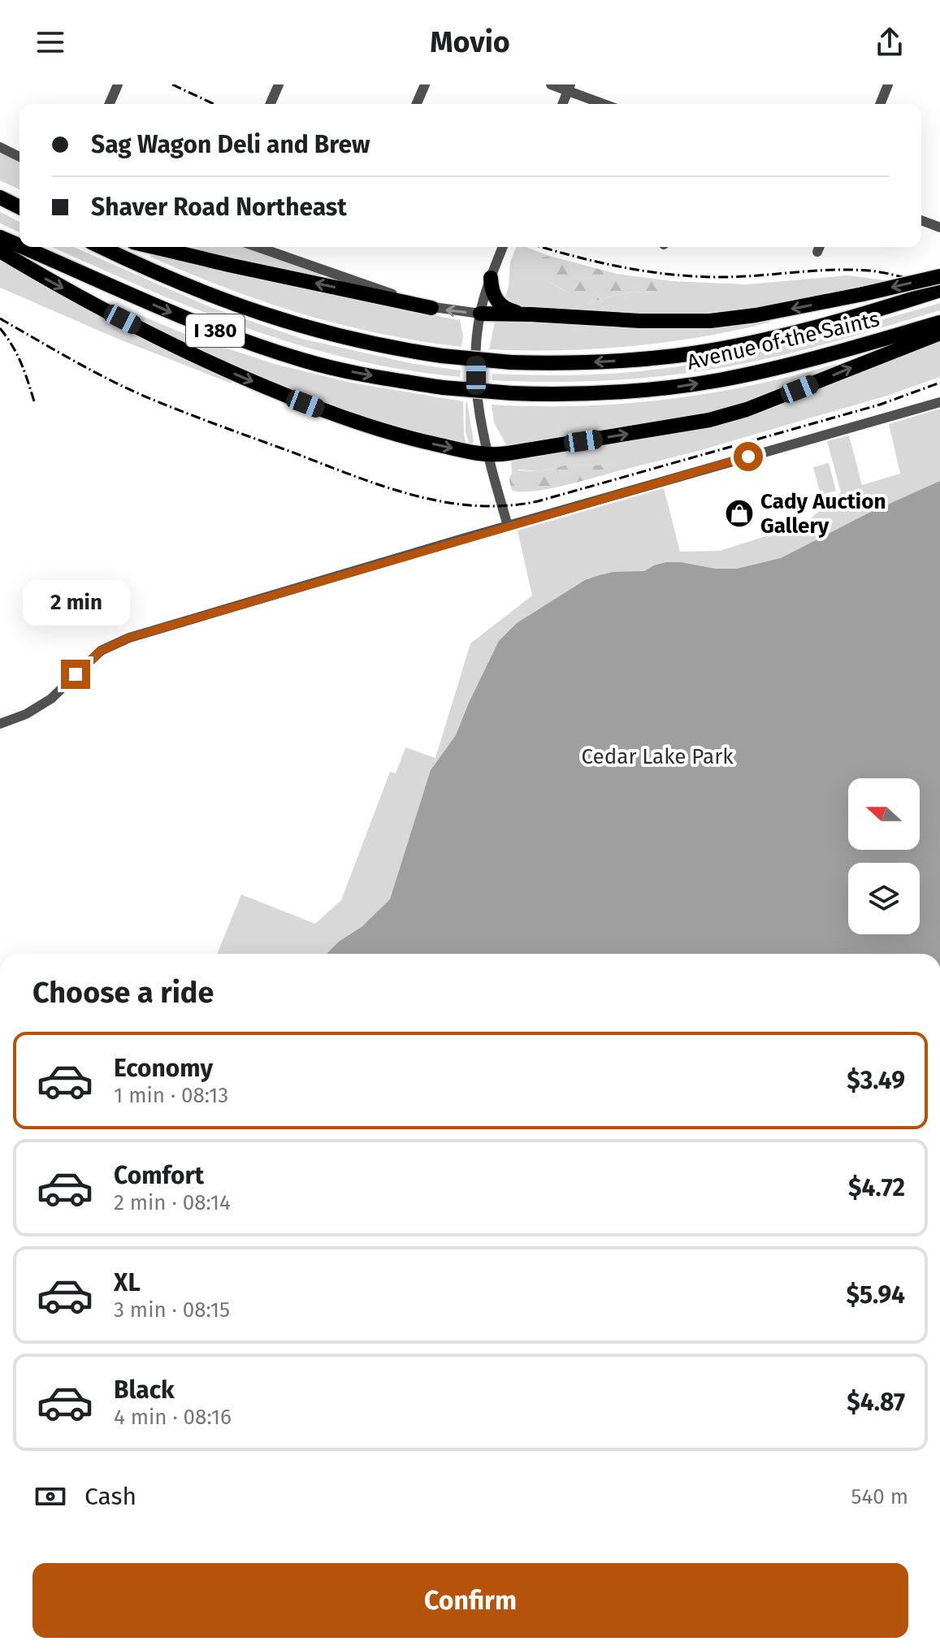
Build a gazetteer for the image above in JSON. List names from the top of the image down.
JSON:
{
  "streets": {
    "highway": ["I 380", "Avenue of the Saints"]
  },
  "parks": ["Cedar Lake Park"],
  "places": {
    "shop": ["Cady Auction Gallery"]
  },
  "north": "left",
  "page": {
    "header": "Movio",
    "banner": ["Sag Wagon Deli and Brew", "Shaver Road Northeast"],
    "bubble": "2 min",
    "heading": "Choose a ride",
    "list": [
      {
        "name": "Economy",
        "note": "1 min · 08:13",
        "value": "$3.49"
      },
      {
        "name": "Comfort",
        "note": "2 min · 08:14",
        "value": "$4.72"
      },
      {
        "name": "XL",
        "note": "3 min · 08:15",
        "value": "$5.94"
      },
      {
        "name": "Black",
        "note": "4 min · 08:16",
        "value": "$4.87"
      }
    ],
    "pay": ["Cash", "540 m"],
    "buttons": "Confirm"
  }
}
